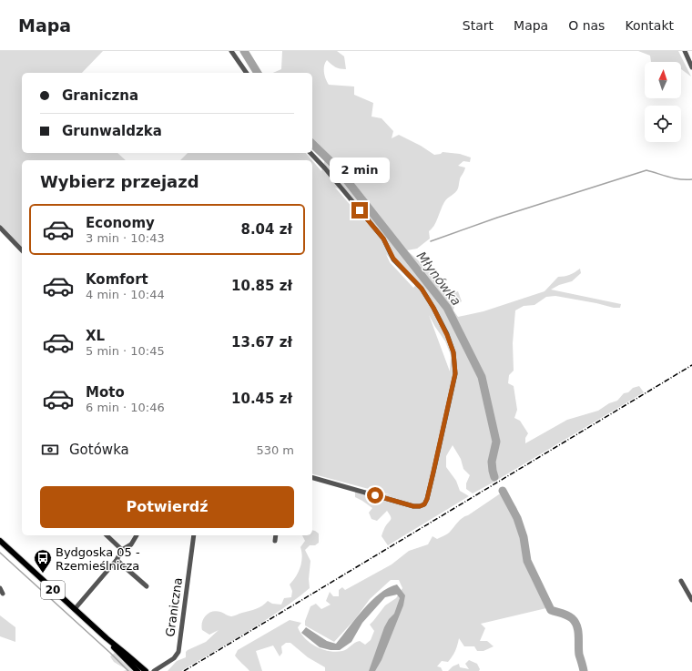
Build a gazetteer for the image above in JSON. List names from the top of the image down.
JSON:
{
  "streets": {
    "main road": ["20"],
    "street": ["Graniczna"]
  },
  "water": ["Młynówka"],
  "places": {
    "bus stop": ["Bydgoska 05 - Rzemieślnicza"]
  },
  "north": "top",
  "page": {
    "header": "Mapa",
    "nav": [
      "Start",
      "Mapa",
      "O nas",
      "Kontakt"
    ],
    "banner": ["Graniczna", "Grunwaldzka"],
    "bubble": "2 min",
    "heading": "Wybierz przejazd",
    "list": [
      {
        "name": "Economy",
        "note": "3 min · 10:43",
        "value": "8.04 zł"
      },
      {
        "name": "Komfort",
        "note": "4 min · 10:44",
        "value": "10.85 zł"
      },
      {
        "name": "XL",
        "note": "5 min · 10:45",
        "value": "13.67 zł"
      },
      {
        "name": "Moto",
        "note": "6 min · 10:46",
        "value": "10.45 zł"
      }
    ],
    "pay": ["Gotówka", "530 m"],
    "buttons": "Potwierdź"
  }
}
